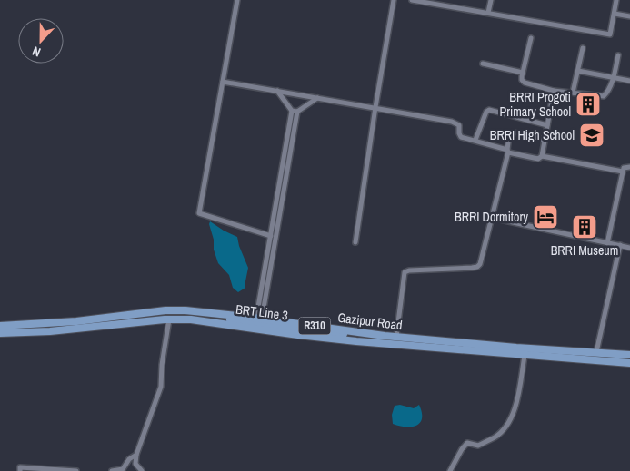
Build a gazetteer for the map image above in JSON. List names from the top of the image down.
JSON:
{
  "streets": {
    "main road": ["BRT Line 3", "Gazipur Road", "R310"]
  },
  "crossings": [
    ["BRT Line 3", "Gazipur Road"]
  ],
  "places": {
    "building": ["BRRI Progoti Primary School", "BRRI Museum"],
    "school or university": ["BRRI High School"],
    "hotel": ["BRRI Dormitory"]
  },
  "north": "bottom"
}
